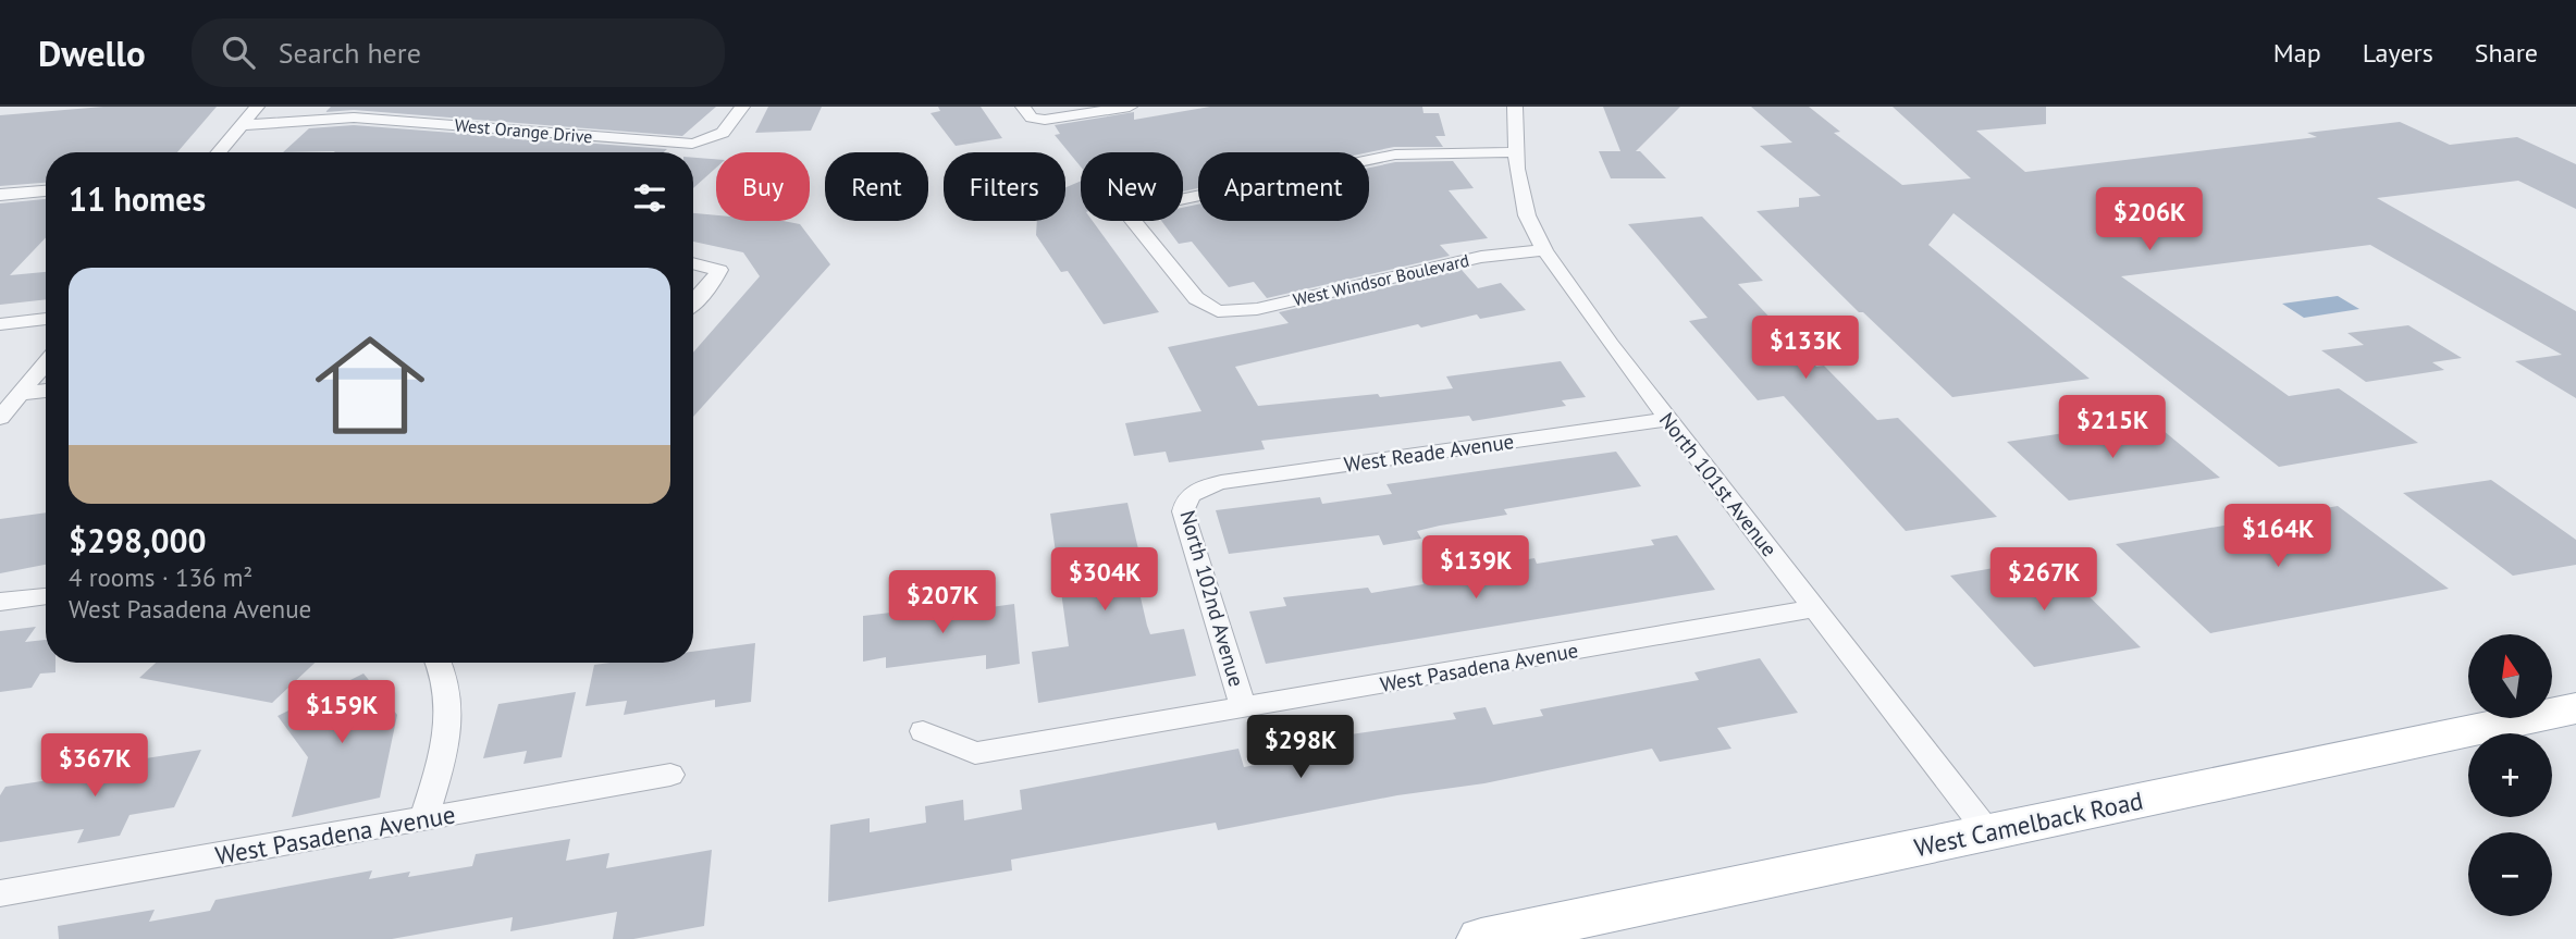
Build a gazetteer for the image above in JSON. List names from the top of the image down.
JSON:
{
  "streets": {
    "main road": ["West Camelback Road"],
    "street": [
      "West Orange Drive",
      "West Windsor Boulevard",
      "West Reade Avenue",
      "North 101st Avenue",
      "North 102nd Avenue",
      "West Pasadena Avenue"
    ]
  },
  "crossings": [
    ["West Windsor Boulevard", "North 101st Avenue"],
    ["West Reade Avenue", "North 101st Avenue"],
    ["West Reade Avenue", "North 102nd Avenue"],
    ["North 101st Avenue", "West Pasadena Avenue"],
    ["North 101st Avenue", "West Camelback Road"],
    ["North 102nd Avenue", "West Pasadena Avenue"]
  ],
  "north": "top",
  "page": {
    "header": "Dwello",
    "search": "Search here",
    "nav": ["Map", "Layers", "Share"],
    "chip": [
      "Buy",
      "Rent",
      "Filters",
      "New",
      "Apartment"
    ],
    "heading": "11 homes",
    "price": [
      "$206K",
      "$133K",
      "$215K",
      "$164K",
      "$139K",
      "$304K",
      "$267K",
      "$207K",
      "$159K",
      "$298K",
      "$367K"
    ],
    "list": [
      {
        "name": "$298,000",
        "note": "4 rooms · 136 m² · West Pasadena Avenue"
      }
    ],
    "map_buttons": ["+", "−"]
  }
}
